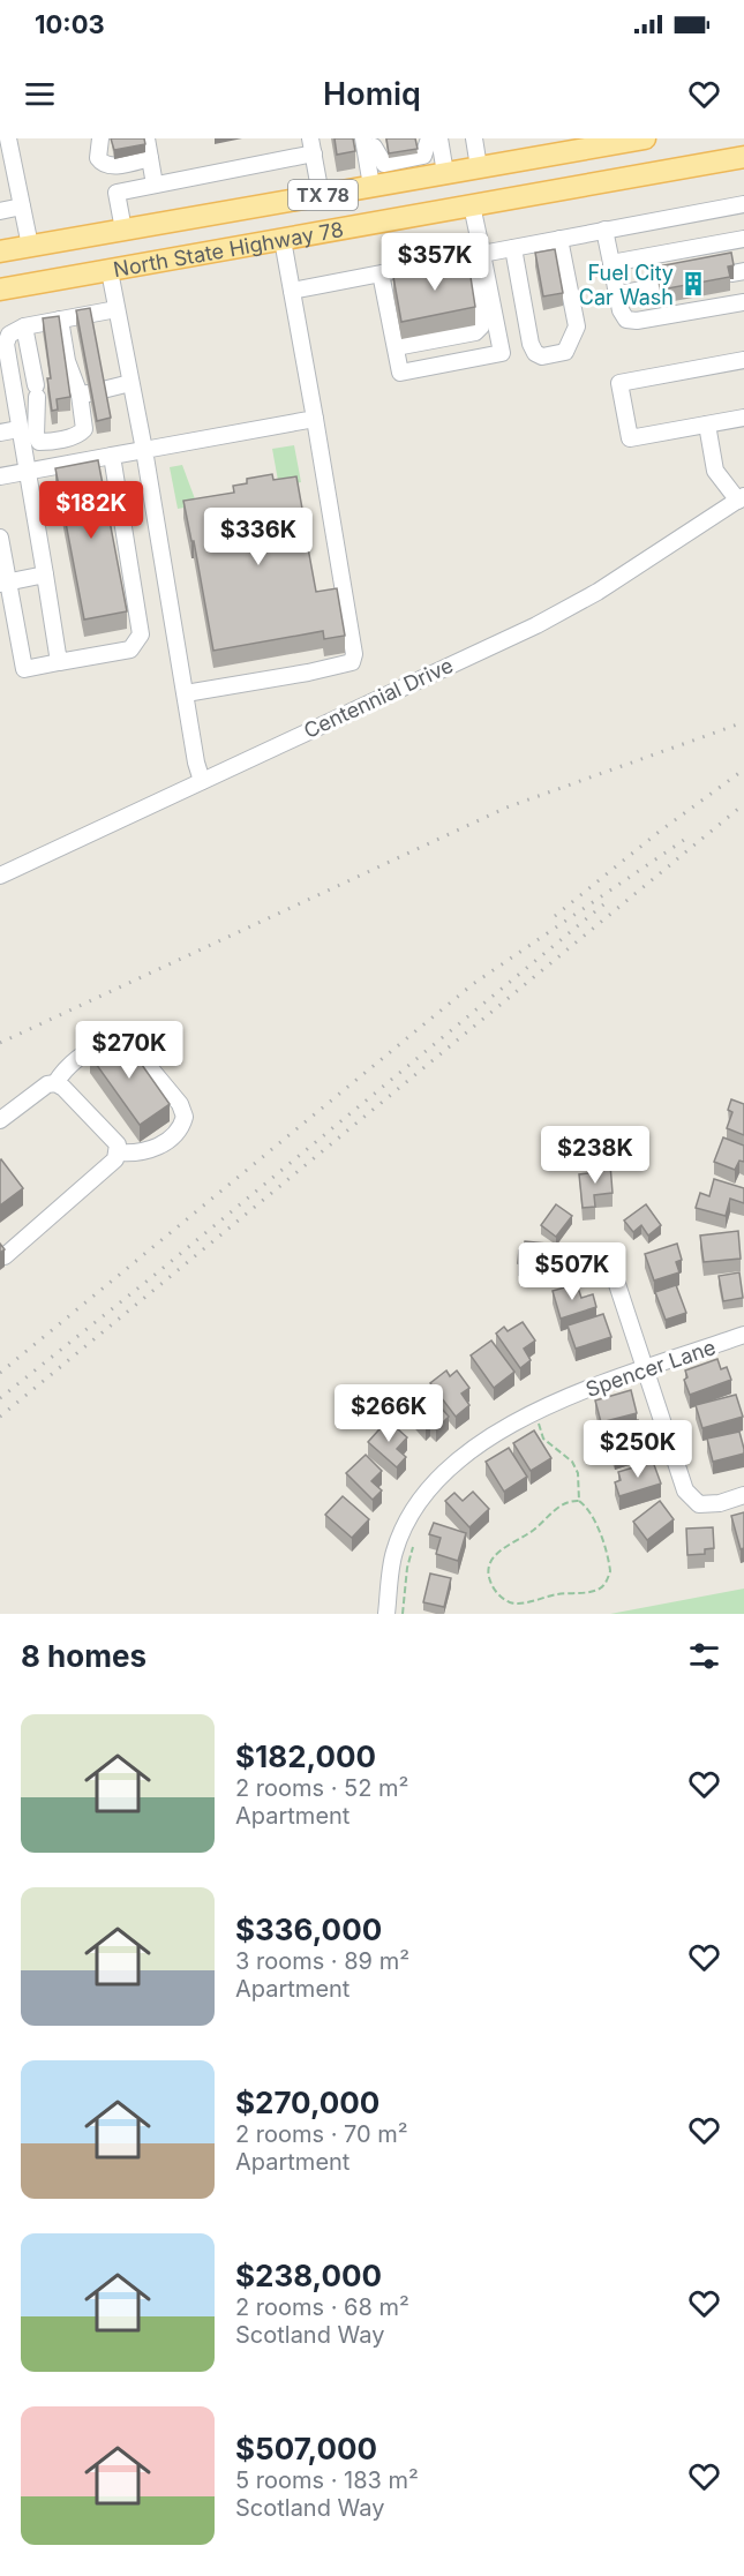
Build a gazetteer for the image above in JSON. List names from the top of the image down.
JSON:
{
  "streets": {
    "main road": ["TX 78", "North State Highway 78"],
    "street": ["Centennial Drive", "Spencer Lane"]
  },
  "places": {
    "building": ["Fuel City Car Wash"]
  },
  "page": {
    "status": "10:03",
    "header": "Homiq",
    "price": [
      "$357K",
      "$182K",
      "$336K",
      "$270K",
      "$238K",
      "$507K",
      "$266K",
      "$250K"
    ],
    "heading": "8 homes",
    "list": [
      {
        "name": "$182,000",
        "note": "2 rooms · 52 m² · Apartment"
      },
      {
        "name": "$336,000",
        "note": "3 rooms · 89 m² · Apartment"
      },
      {
        "name": "$270,000",
        "note": "2 rooms · 70 m² · Apartment"
      },
      {
        "name": "$238,000",
        "note": "2 rooms · 68 m² · Scotland Way"
      },
      {
        "name": "$507,000",
        "note": "5 rooms · 183 m² · Scotland Way"
      }
    ]
  }
}
